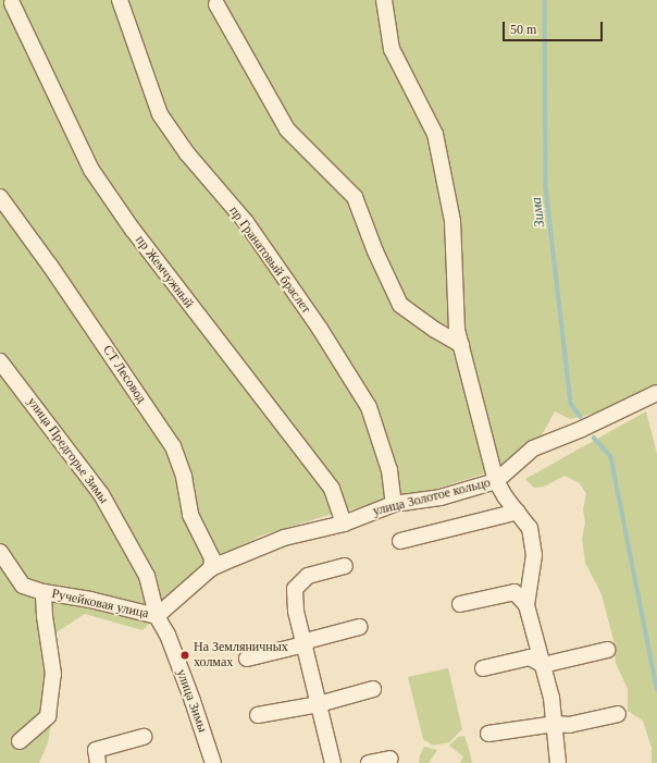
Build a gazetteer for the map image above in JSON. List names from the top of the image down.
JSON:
{
  "streets": {
    "street": [
      "пр Гранатовый браслет",
      "пр Жемчужный",
      "СТ Лесовод",
      "улица Предгорье Зимы",
      "улица Золотое кольцо",
      "Ручейковая улица",
      "улица Зимы"
    ]
  },
  "crossings": [
    ["пр Гранатовый браслет", "улица Золотое кольцо"],
    ["пр Жемчужный", "улица Золотое кольцо"],
    ["СТ Лесовод", "улица Золотое кольцо"],
    ["улица Предгорье Зимы", "улица Золотое кольцо"],
    ["улица Предгорье Зимы", "Ручейковая улица"],
    ["улица Предгорье Зимы", "улица Зимы"],
    ["улица Золотое кольцо", "Ручейковая улица"],
    ["улица Золотое кольцо", "улица Зимы"],
    ["Ручейковая улица", "улица Зимы"]
  ],
  "water": ["Зима"],
  "places": ["На Земляничных холмах"],
  "scale_bar": "50 m"
}
